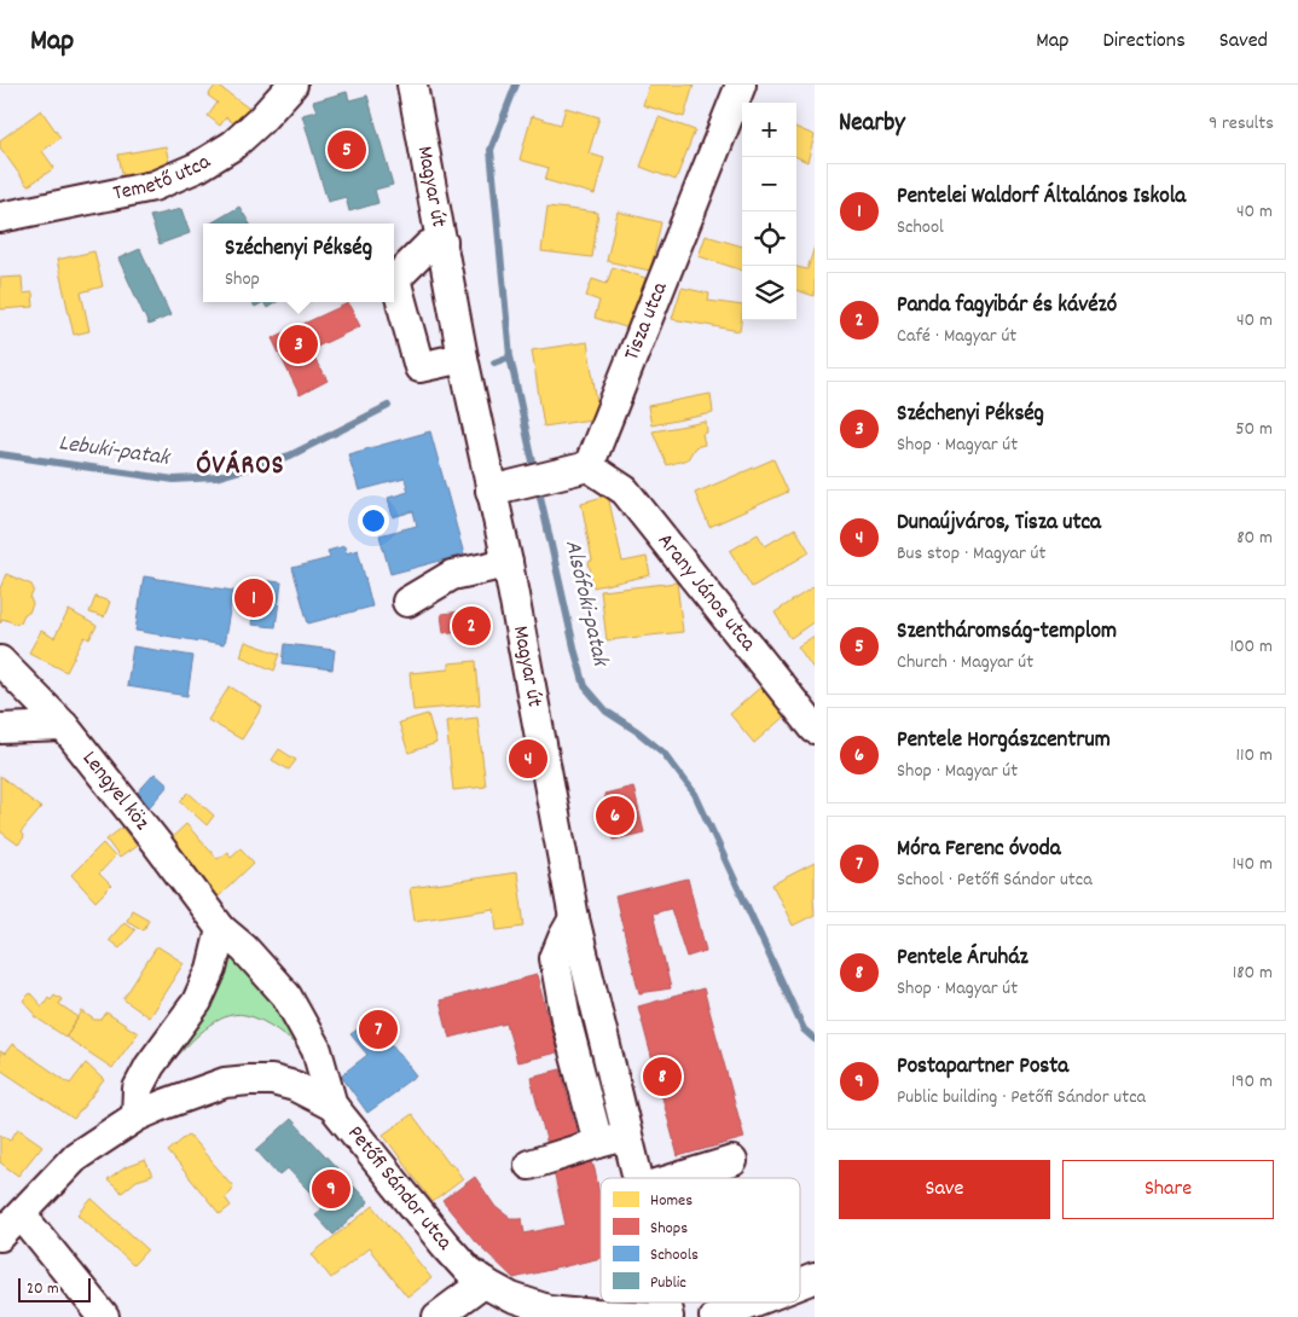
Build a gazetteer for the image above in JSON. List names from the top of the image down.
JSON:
{
  "streets": {
    "street": [
      "Temető utca",
      "Magyar út",
      "Tisza utca",
      "Arany János utca",
      "Lengyel köz",
      "Petőfi Sándor utca"
    ]
  },
  "crossings": [
    ["Tisza utca", "Arany János utca"],
    ["Lengyel köz", "Petőfi Sándor utca"]
  ],
  "districts": ["ÓVÁROS"],
  "water": ["Lebuki-patak", "Alsófoki-patak"],
  "legend": [
    "Homes",
    "Shops",
    "Schools",
    "Public"
  ],
  "scale_bar": "20 m",
  "page": {
    "header": "Map",
    "nav": ["Map", "Directions", "Saved"],
    "heading": ["Nearby", "9 results"],
    "map_buttons": ["+", "−"],
    "pins": [
      "5",
      "3",
      "1",
      "2",
      "4",
      "6",
      "7",
      "8",
      "9"
    ],
    "list": [
      {
        "mark": "1",
        "name": "Pentelei Waldorf Általános Iskola",
        "note": "School",
        "value": "40 m"
      },
      {
        "mark": "2",
        "name": "Panda fagyibár és kávézó",
        "note": "Café · Magyar út",
        "value": "40 m"
      },
      {
        "mark": "3",
        "name": "Széchenyi Pékség",
        "note": "Shop · Magyar út",
        "value": "50 m"
      },
      {
        "mark": "4",
        "name": "Dunaújváros, Tisza utca",
        "note": "Bus stop · Magyar út",
        "value": "80 m"
      },
      {
        "mark": "5",
        "name": "Szentháromság-templom",
        "note": "Church · Magyar út",
        "value": "100 m"
      },
      {
        "mark": "6",
        "name": "Pentele Horgászcentrum",
        "note": "Shop · Magyar út",
        "value": "110 m"
      },
      {
        "mark": "7",
        "name": "Móra Ferenc óvoda",
        "note": "School · Petőfi Sándor utca",
        "value": "140 m"
      },
      {
        "mark": "8",
        "name": "Pentele Áruház",
        "note": "Shop · Magyar út",
        "value": "180 m"
      },
      {
        "mark": "9",
        "name": "Postapartner Posta",
        "note": "Public building · Petőfi Sándor utca",
        "value": "190 m"
      }
    ],
    "popup": ["Széchenyi Pékség", "Shop"],
    "buttons": ["Save", "Share"],
    "scale": "20 m"
  }
}
